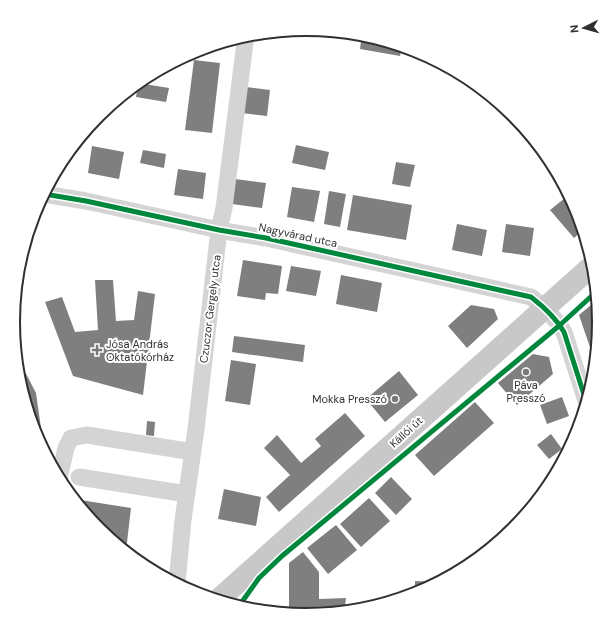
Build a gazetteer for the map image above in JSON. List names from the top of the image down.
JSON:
{
  "streets": {
    "main road": ["Kállói út"],
    "street": ["Nagyvárad utca", "Czuczor Gergely utca"]
  },
  "crossings": [
    ["Nagyvárad utca", "Czuczor Gergely utca"],
    ["Nagyvárad utca", "Kállói út"]
  ],
  "places": {
    "health": ["Jósa András Oktatókórház"],
    "other": ["Páva Presszó", "Mokka Presszó"]
  },
  "north": "left"
}
